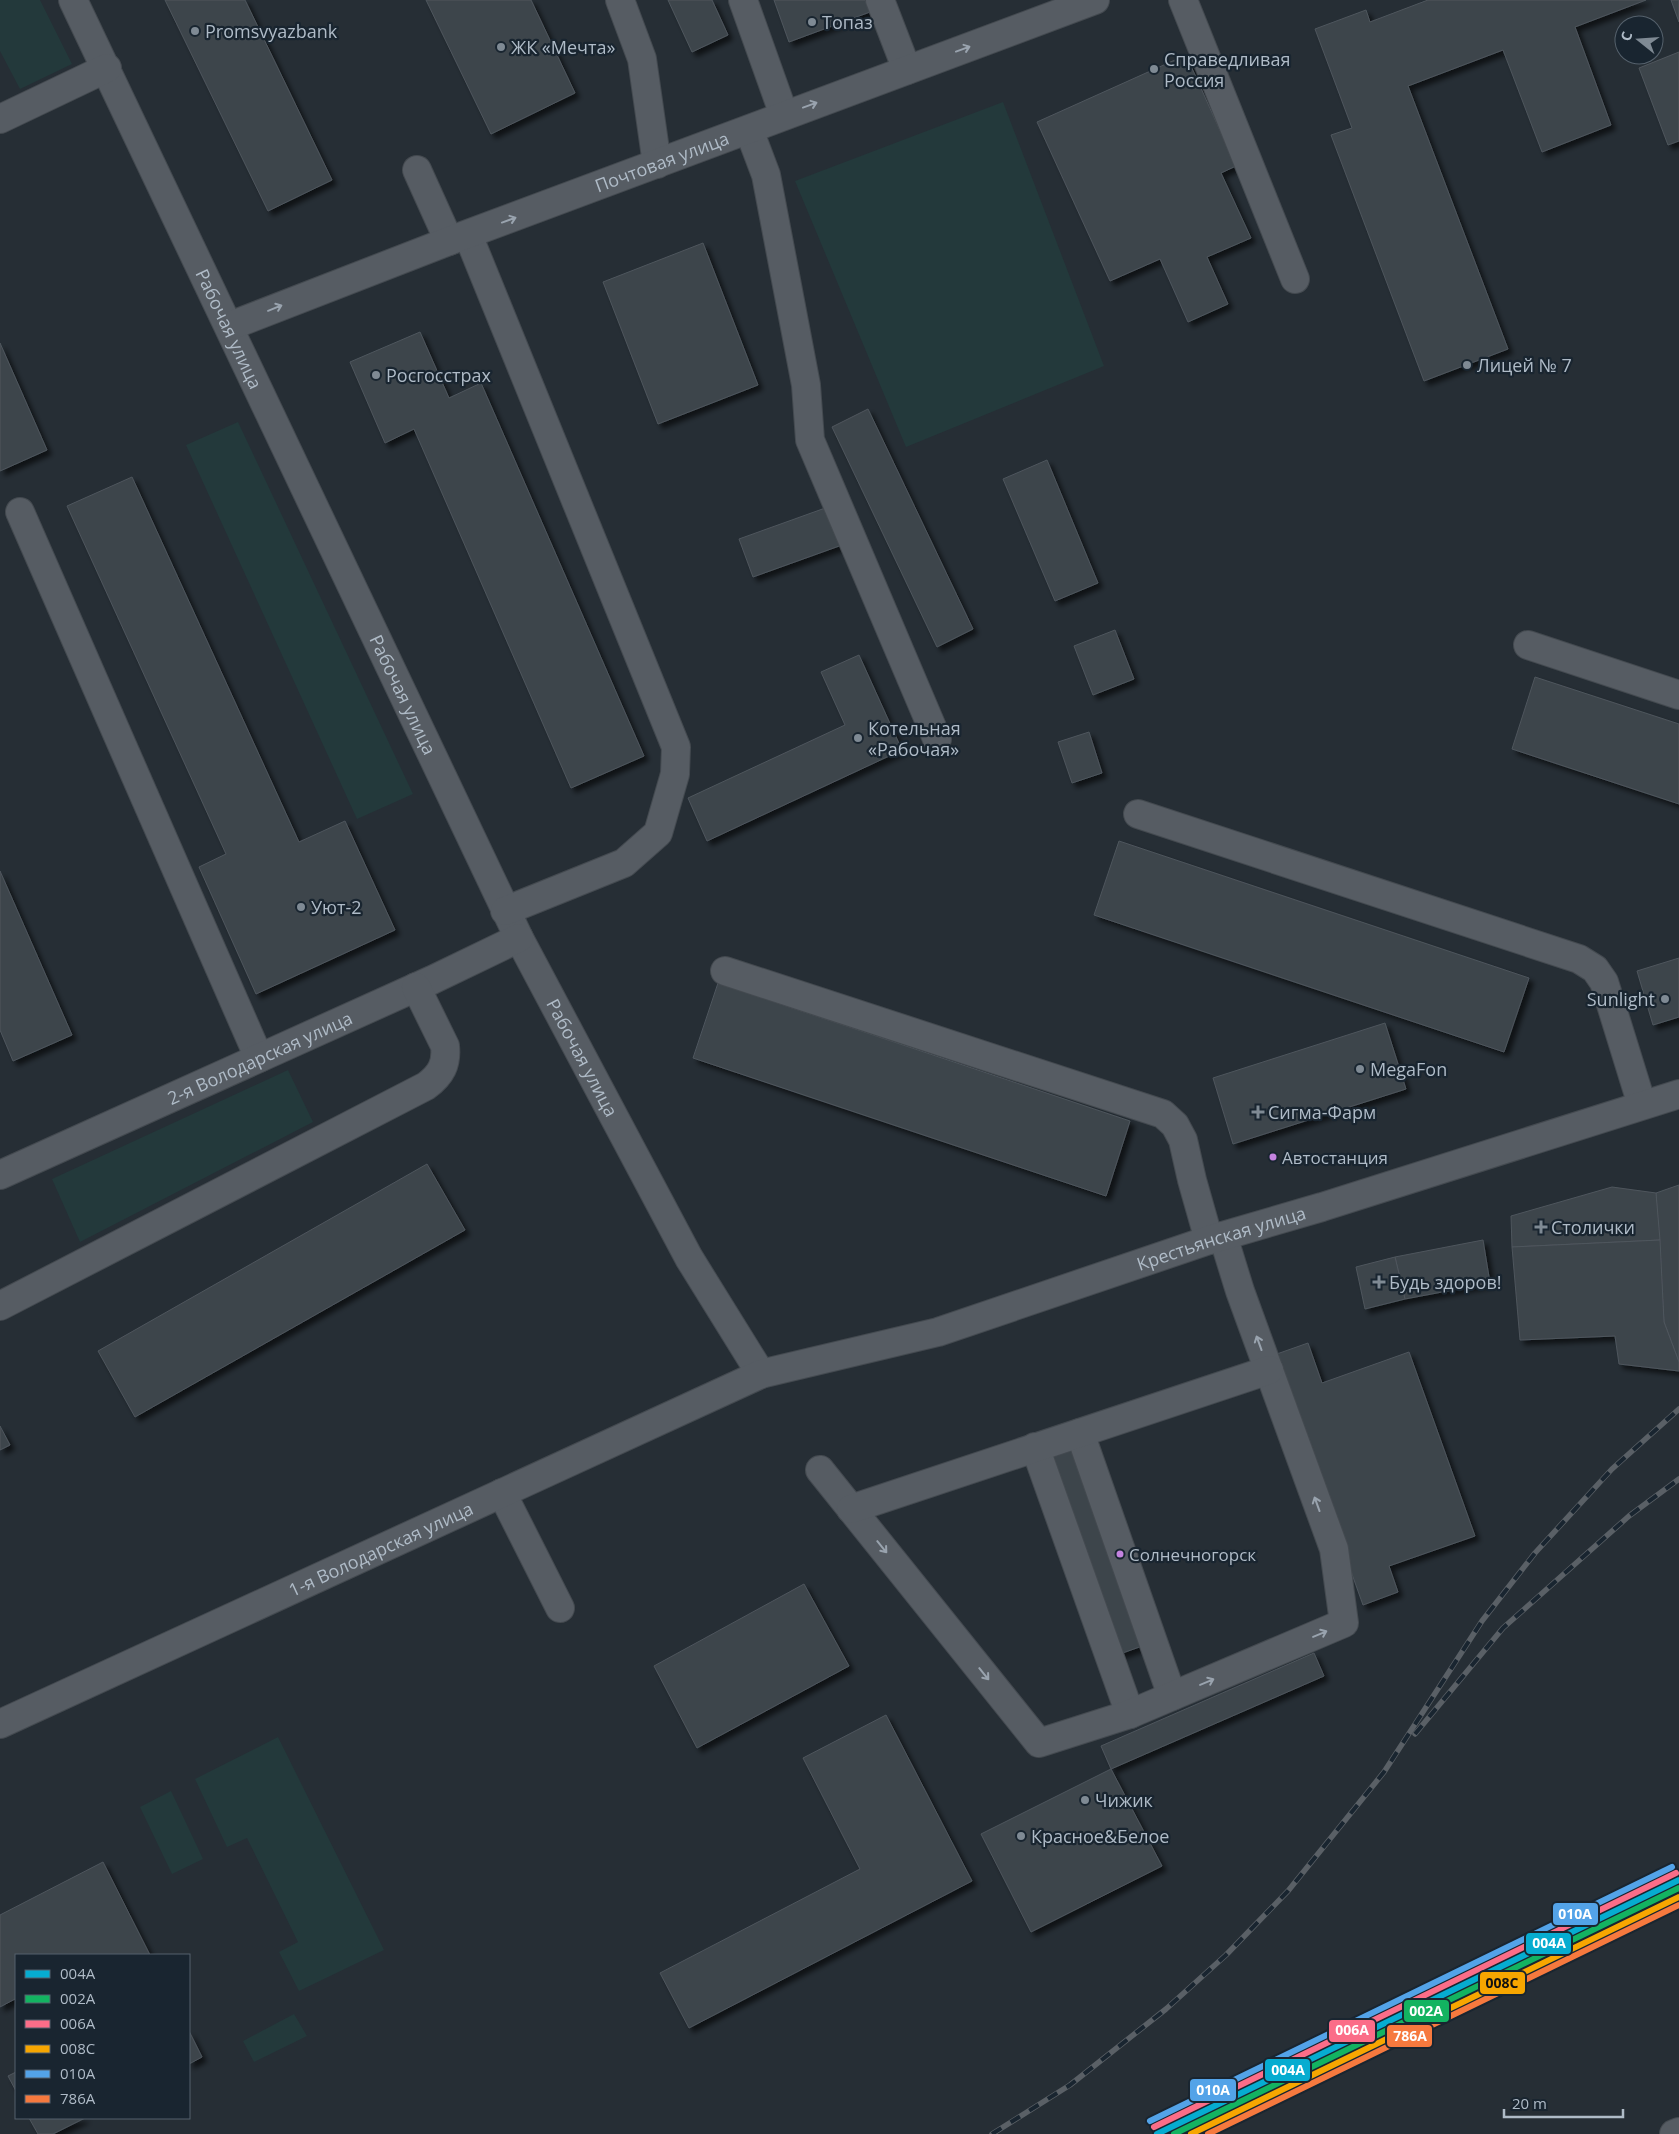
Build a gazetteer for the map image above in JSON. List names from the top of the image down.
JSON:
{
  "streets": {
    "street": [
      "Почтовая улица",
      "Рабочая улица",
      "2-я Володарская улица",
      "Крестьянская улица",
      "1-я Володарская улица"
    ]
  },
  "crossings": [
    ["Почтовая улица", "Рабочая улица"],
    ["Рабочая улица", "2-я Володарская улица"],
    ["Рабочая улица", "Крестьянская улица"],
    ["Рабочая улица", "1-я Володарская улица"],
    ["Крестьянская улица", "1-я Володарская улица"]
  ],
  "one_way": ["Почтовая улица"],
  "places": {
    "other": [
      "Топаз",
      "Promsvyazbank",
      "ЖК «Мечта»",
      "Справедливая Россия",
      "Лицей № 7",
      "Росгосстрах",
      "Котельная «Рабочая»",
      "Уют-2",
      "Sunlight",
      "MegaFon",
      "Автостанция",
      "Солнечногорск",
      "Чижик",
      "Красное&Белое"
    ],
    "health": ["Сигма-Фарм", "Столички", "Будь здоров!"]
  },
  "lines": [
    "transit line 010А",
    "transit line 006А",
    "transit line 004А",
    "transit line 002А",
    "transit line 008С",
    "transit line 786А"
  ],
  "legend": [
    "004А",
    "002А",
    "006А",
    "008С",
    "010А",
    "786А"
  ],
  "scale_bar": "20 m",
  "north": "left"
}
